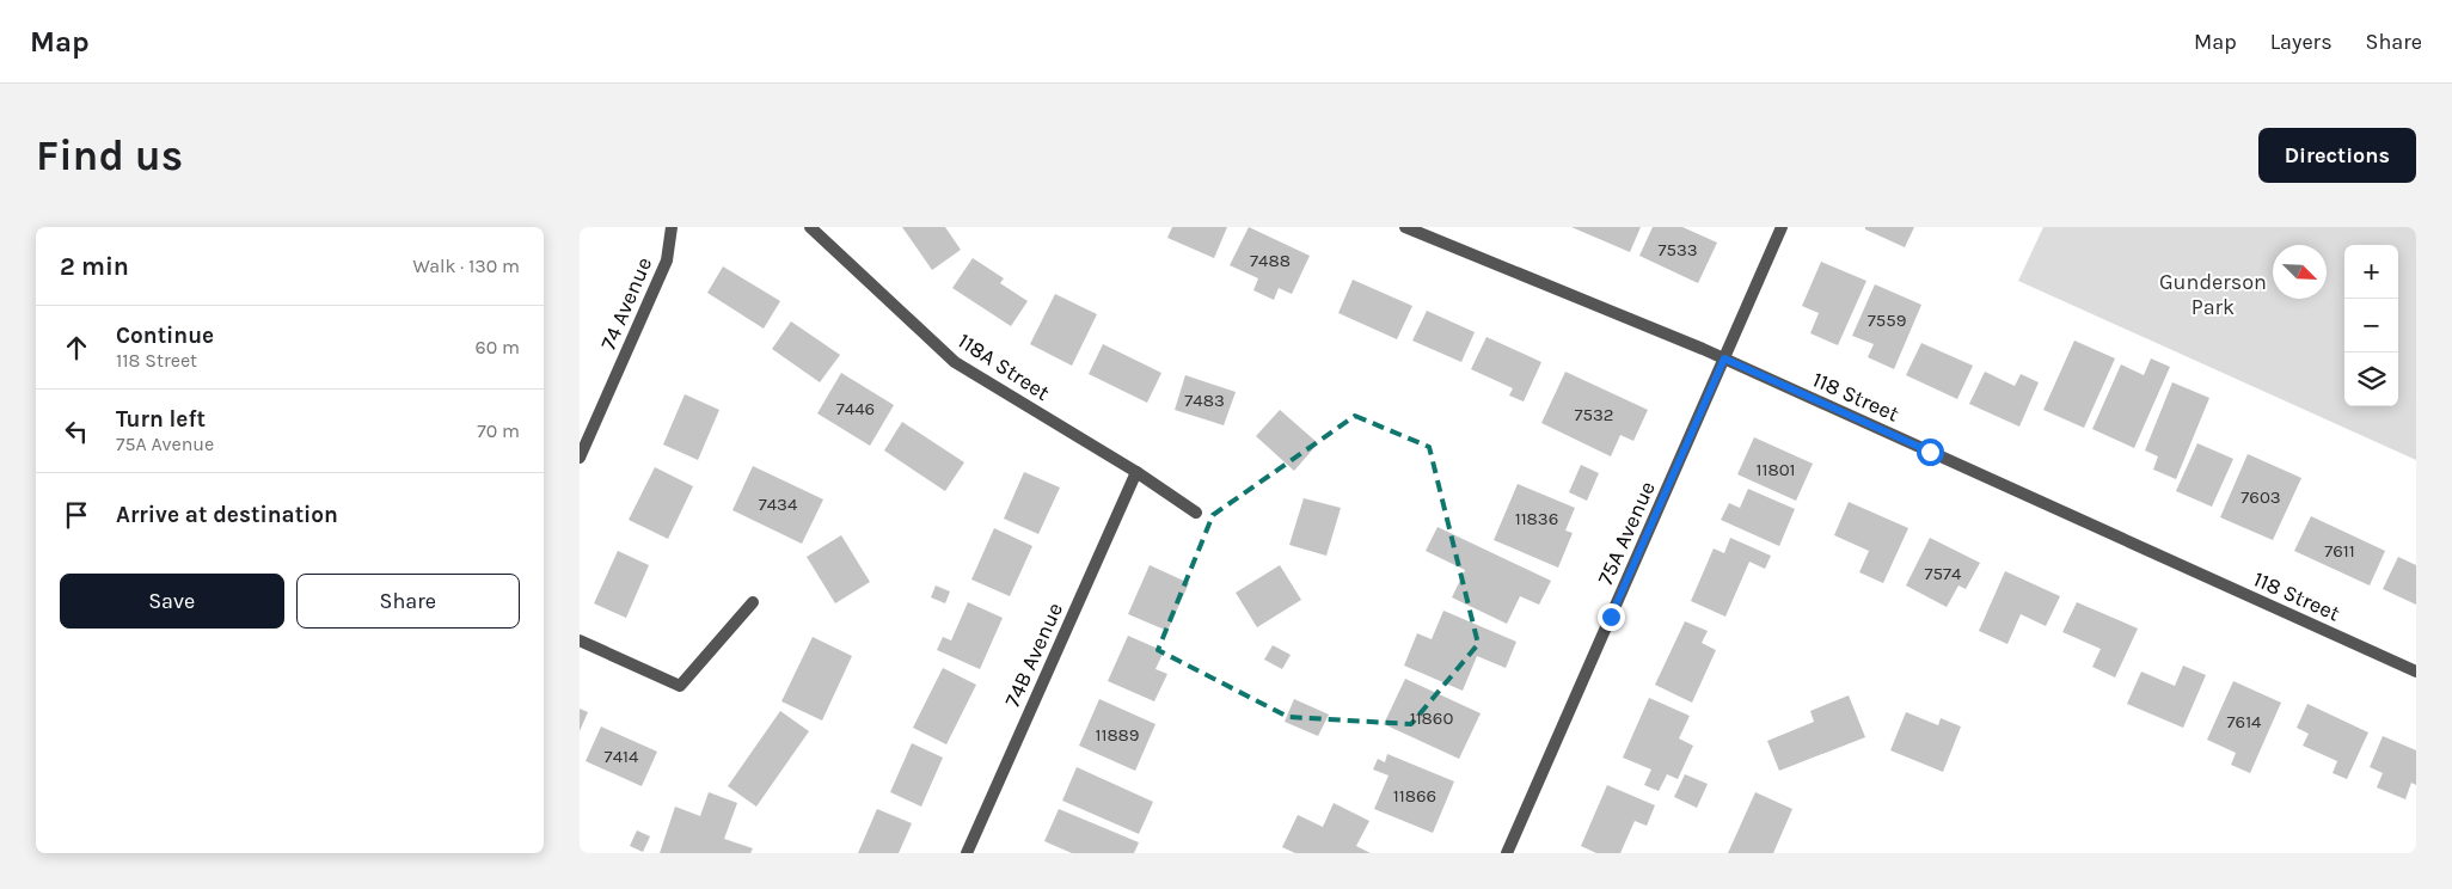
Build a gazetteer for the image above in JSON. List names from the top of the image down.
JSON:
{
  "streets": {
    "street": [
      "74 Avenue",
      "118A Street",
      "118 Street",
      "75A Avenue",
      "74B Avenue"
    ]
  },
  "crossings": [
    ["118A Street", "74B Avenue"],
    ["118 Street", "75A Avenue"]
  ],
  "parks": ["Gunderson Park"],
  "house_numbers": [
    "7533",
    "7488",
    "7559",
    "7483",
    "7446",
    "7532",
    "11801",
    "7603",
    "7434",
    "11836",
    "7611",
    "7574",
    "11860",
    "7614",
    "11889",
    "7414",
    "11866"
  ],
  "north": "bottom right",
  "page": {
    "header": "Map",
    "nav": ["Map", "Layers", "Share"],
    "buttons": [
      "Directions",
      ["Save", "Share"]
    ],
    "title": "Find us",
    "heading": ["2 min", "Walk · 130 m"],
    "map_buttons": ["+", "−"],
    "list": [
      ["Continue", "118 Street", "60 m"],
      ["Turn left", "75A Avenue", "70 m"],
      "Arrive at destination"
    ]
  }
}
